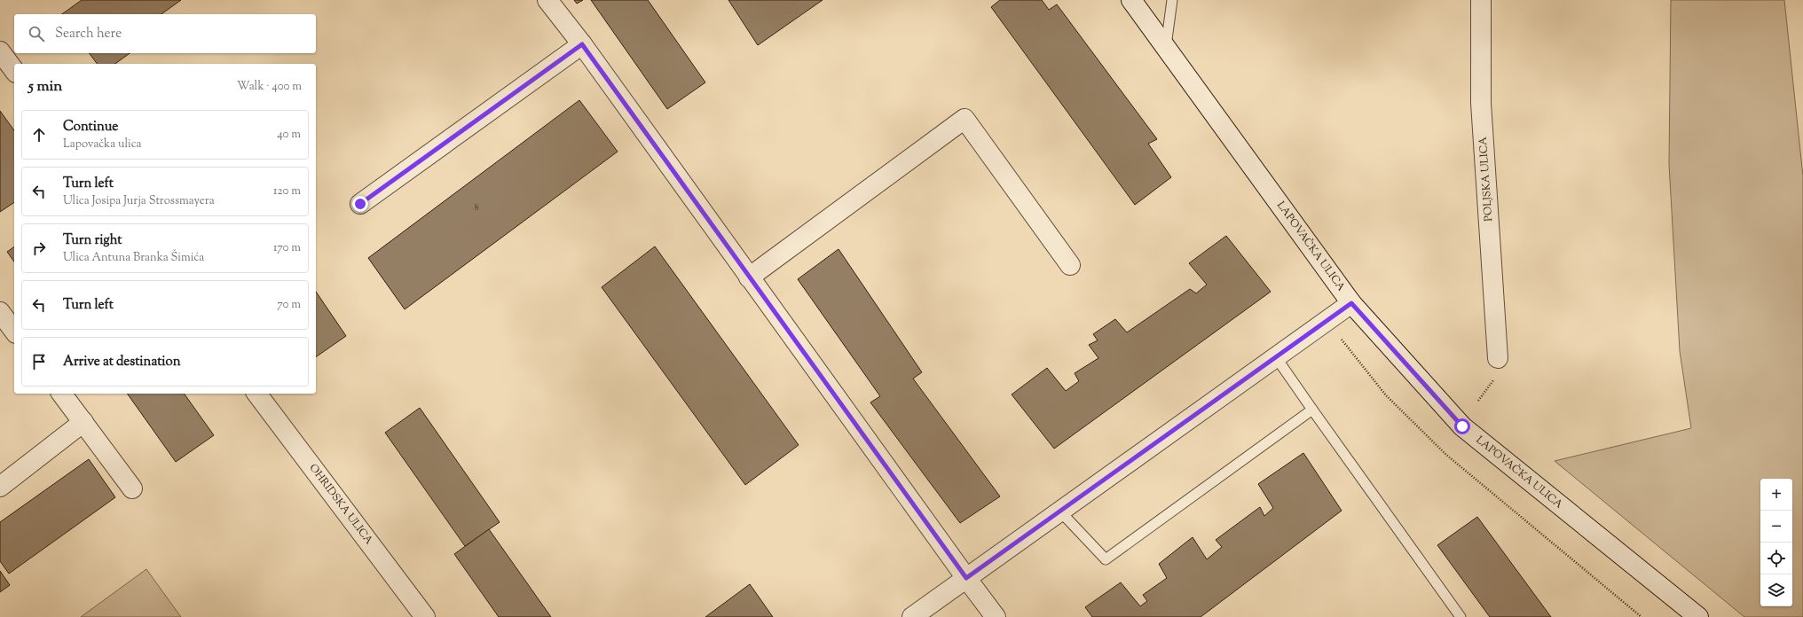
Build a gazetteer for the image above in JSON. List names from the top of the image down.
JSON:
{
  "streets": {
    "street": ["POLJSKA ULICA", "LAPOVAČKA ULICA", "OHRIDSKA ULICA"]
  },
  "house_numbers": ["8"],
  "page": {
    "search": "Search here",
    "heading": ["5 min", "Walk · 400 m"],
    "list": [
      ["Continue", "Lapovačka ulica", "40 m"],
      ["Turn left", "Ulica Josipa Jurja Strossmayera", "120 m"],
      ["Turn right", "Ulica Antuna Branka Šimića", "170 m"],
      ["Turn left", "70 m"],
      "Arrive at destination"
    ],
    "map_buttons": ["+", "−"]
  }
}
